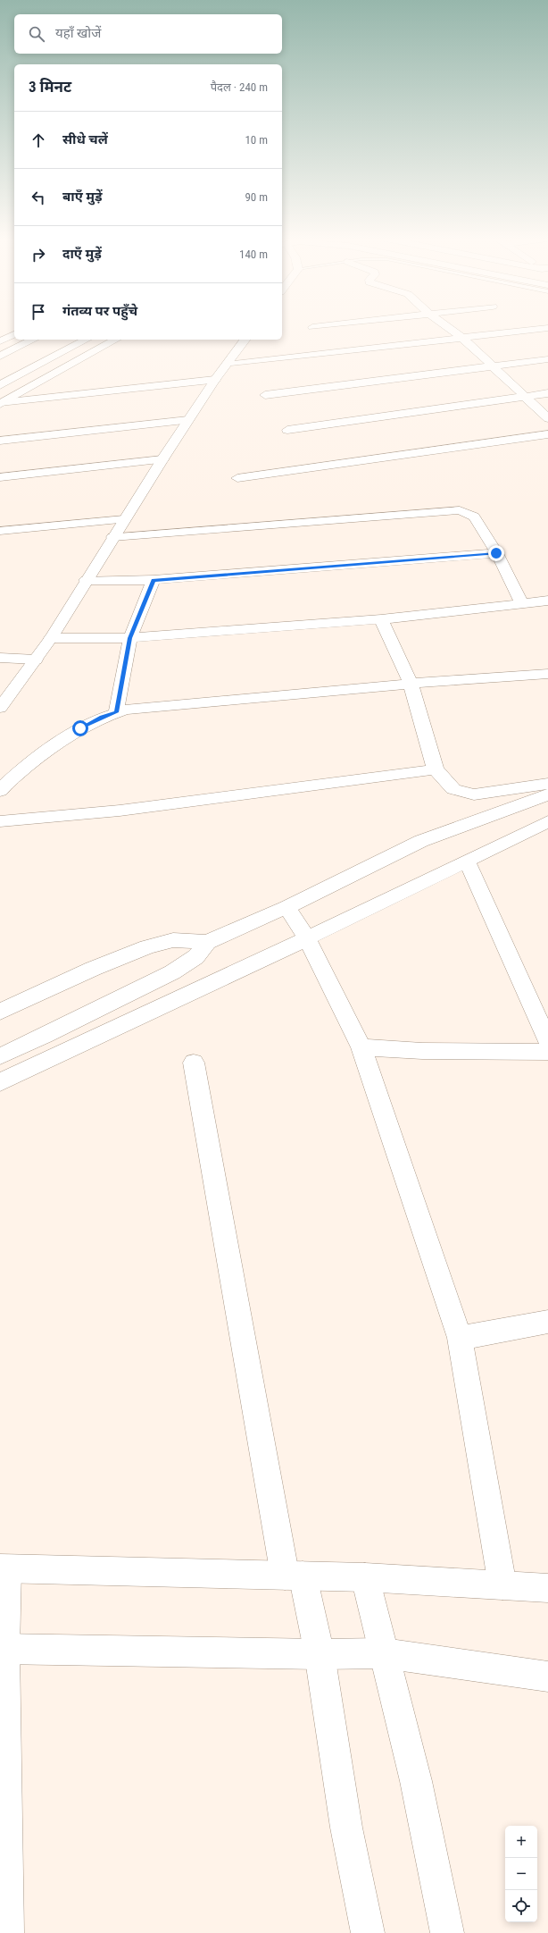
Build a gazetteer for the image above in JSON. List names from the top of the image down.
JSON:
{
  "page": {
    "search": "यहाँ खोजें",
    "heading": ["3 मिनट", "पैदल · 240 m"],
    "list": [
      ["सीधे चलें", "10 m"],
      ["बाएँ मुड़ें", "90 m"],
      ["दाएँ मुड़ें", "140 m"],
      "गंतव्य पर पहुँचे"
    ],
    "map_buttons": ["+", "−"]
  }
}
